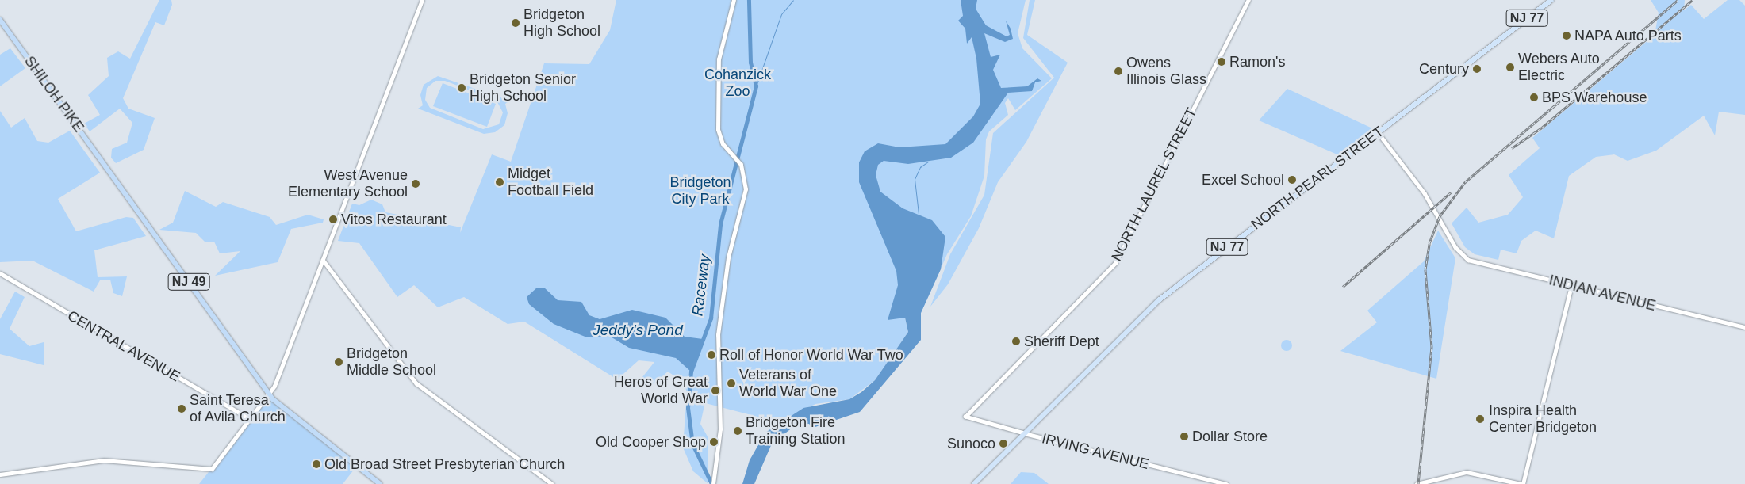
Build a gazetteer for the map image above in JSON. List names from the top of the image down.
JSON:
{
  "streets": {
    "highway": ["SHILOH PIKE", "NJ 49"],
    "main road": [
      "NJ 77",
      "NORTH PEARL STREET",
      "CENTRAL AVENUE",
      "IRVING AVENUE"
    ],
    "street": ["NORTH LAUREL STREET", "INDIAN AVENUE"]
  },
  "crossings": [
    ["SHILOH PIKE", "NJ 49"],
    ["NORTH PEARL STREET", "INDIAN AVENUE"],
    ["NORTH PEARL STREET", "IRVING AVENUE"],
    ["NORTH LAUREL STREET", "IRVING AVENUE"]
  ],
  "water": ["Raceway", "Jeddy's Pond"],
  "parks": ["Cohanzick Zoo", "Bridgeton City Park"],
  "places": [
    "Bridgeton High School",
    "NAPA Auto Parts",
    "Ramon's",
    "Webers Auto Electric",
    "Century",
    "Owens Illinois Glass",
    "Bridgeton Senior High School",
    "BPS Warehouse",
    "Excel School",
    "Midget Football Field",
    "West Avenue Elementary School",
    "Vitos Restaurant",
    "Sheriff Dept",
    "Roll of Honor World War Two",
    "Bridgeton Middle School",
    "Veterans of World War One",
    "Heros of Great World War",
    "Saint Teresa of Avila Church",
    "Inspira Health Center Bridgeton",
    "Bridgeton Fire Training Station",
    "Dollar Store",
    "Old Cooper Shop",
    "Sunoco",
    "Old Broad Street Presbyterian Church"
  ]
}
